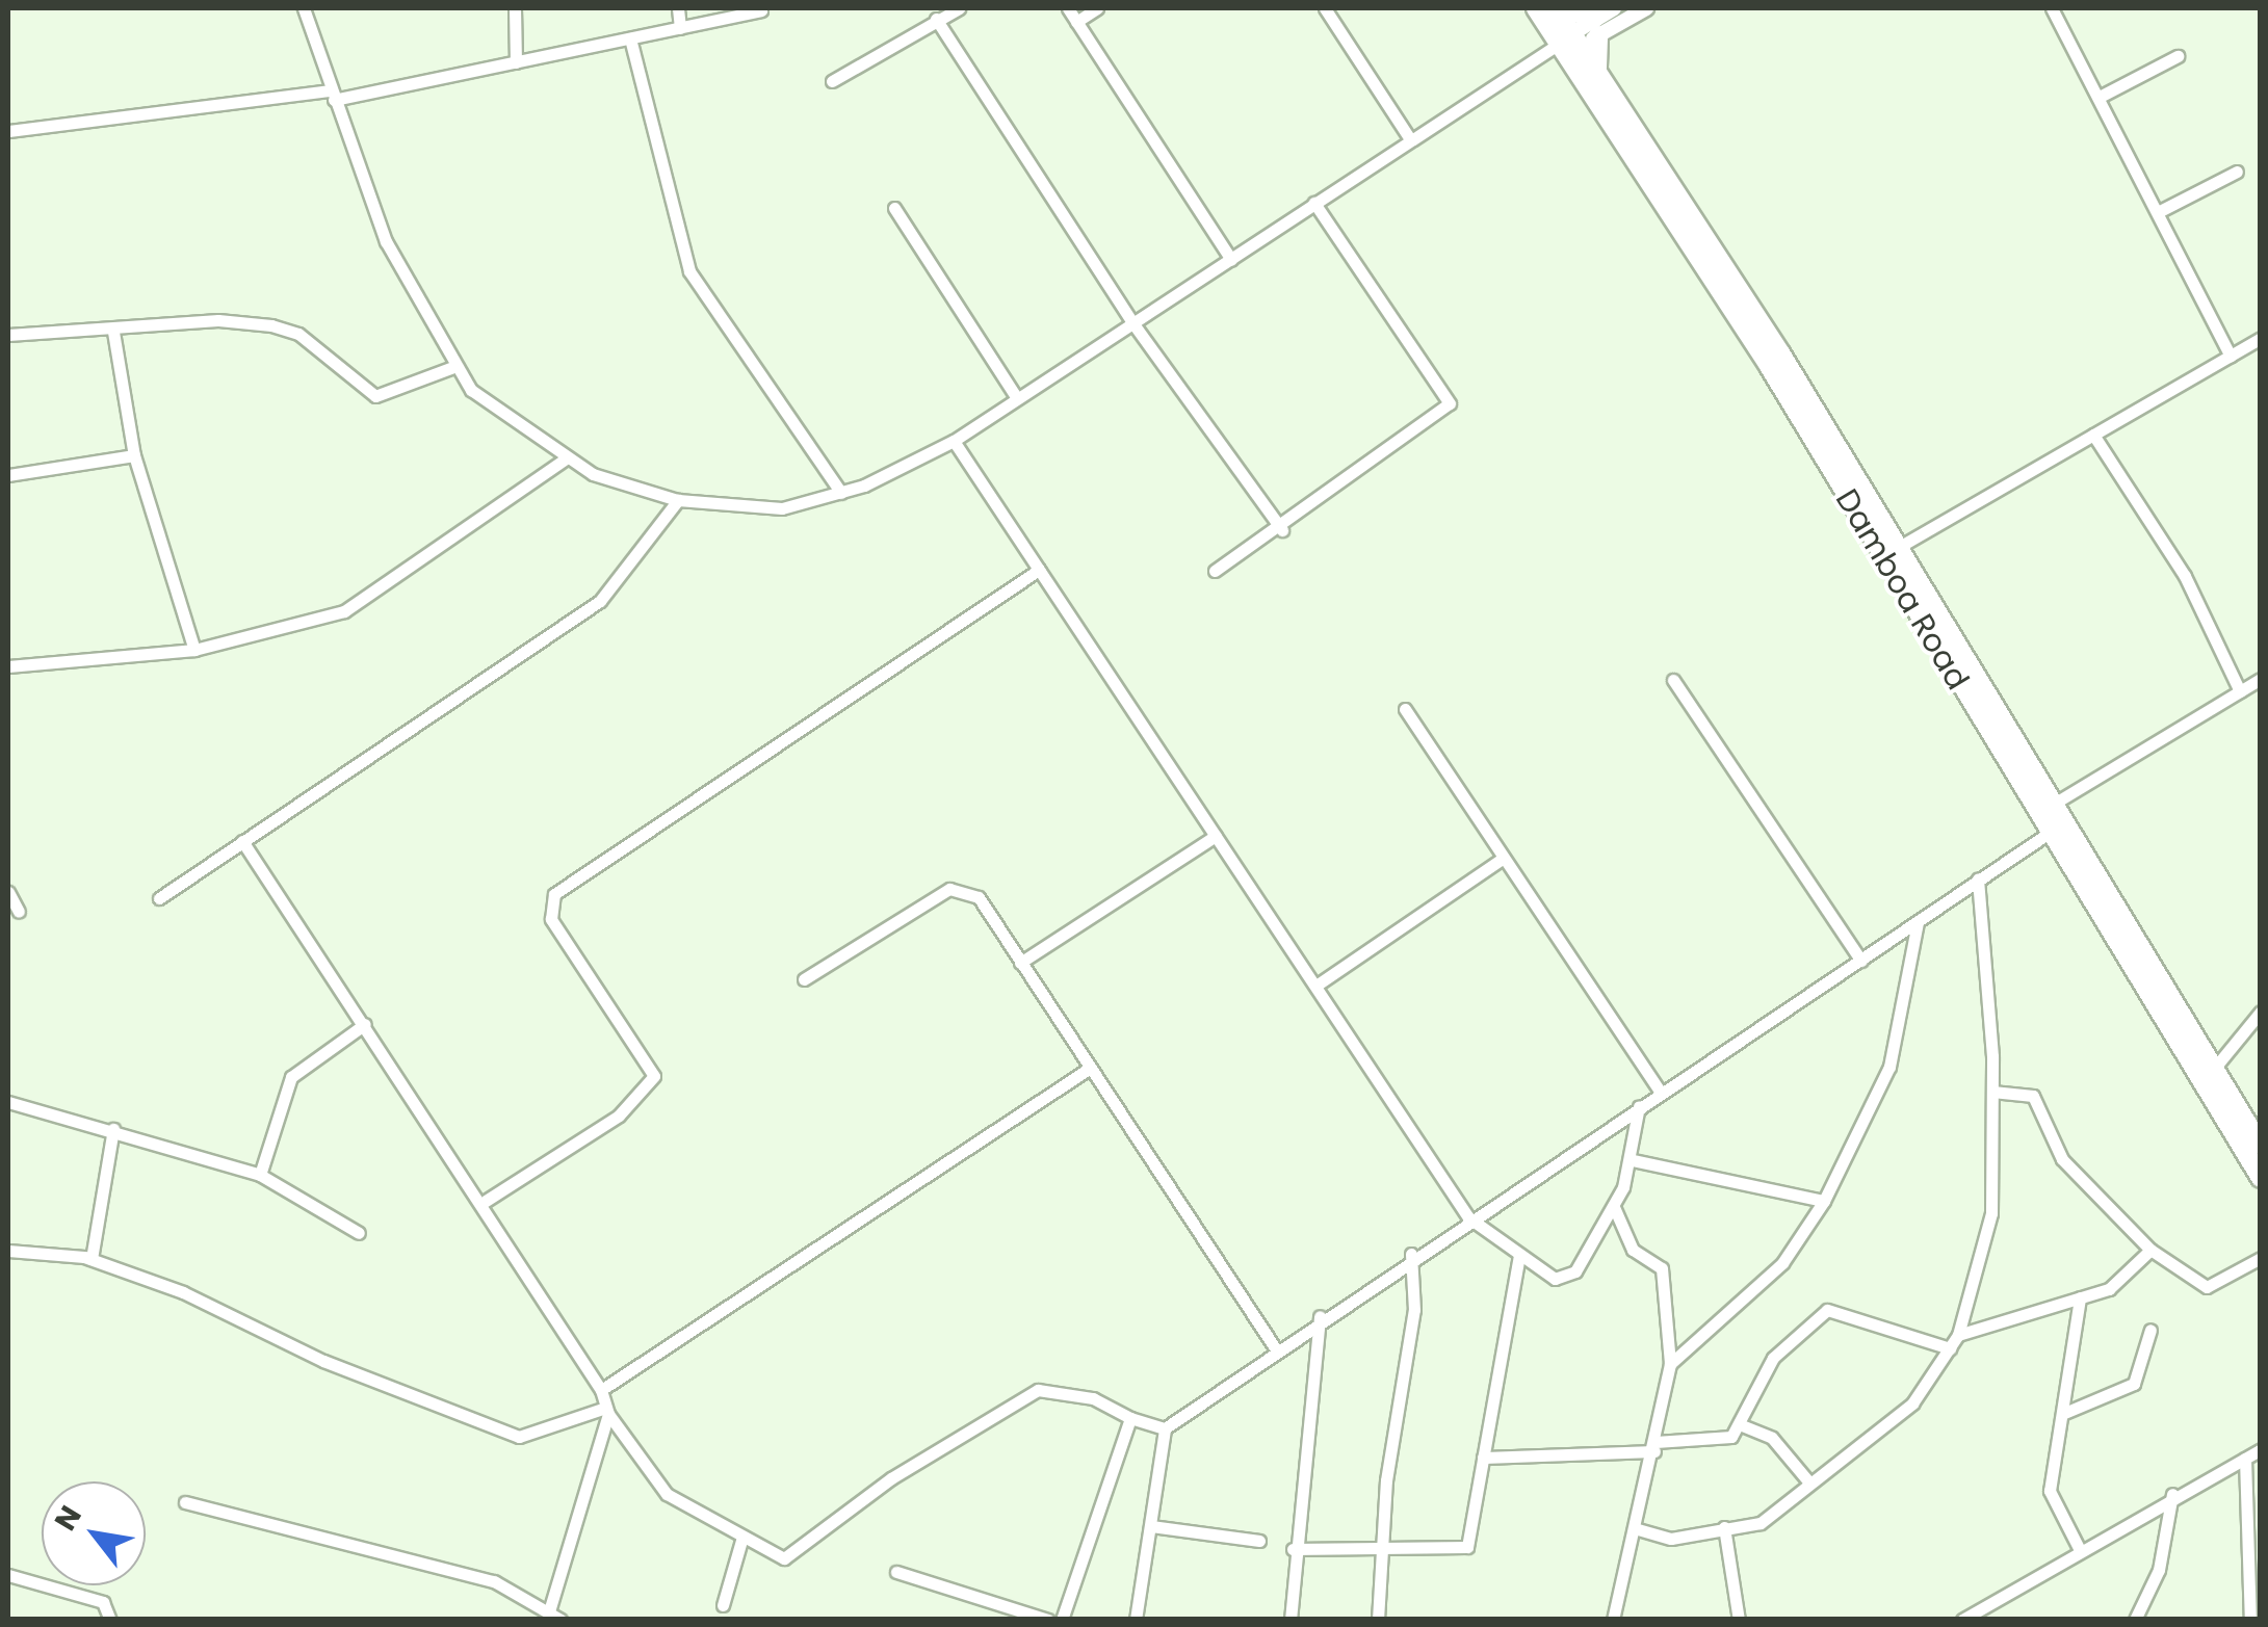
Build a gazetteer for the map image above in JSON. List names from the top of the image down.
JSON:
{
  "streets": {
    "main road": ["Damboa Road"]
  },
  "north": "top left"
}
